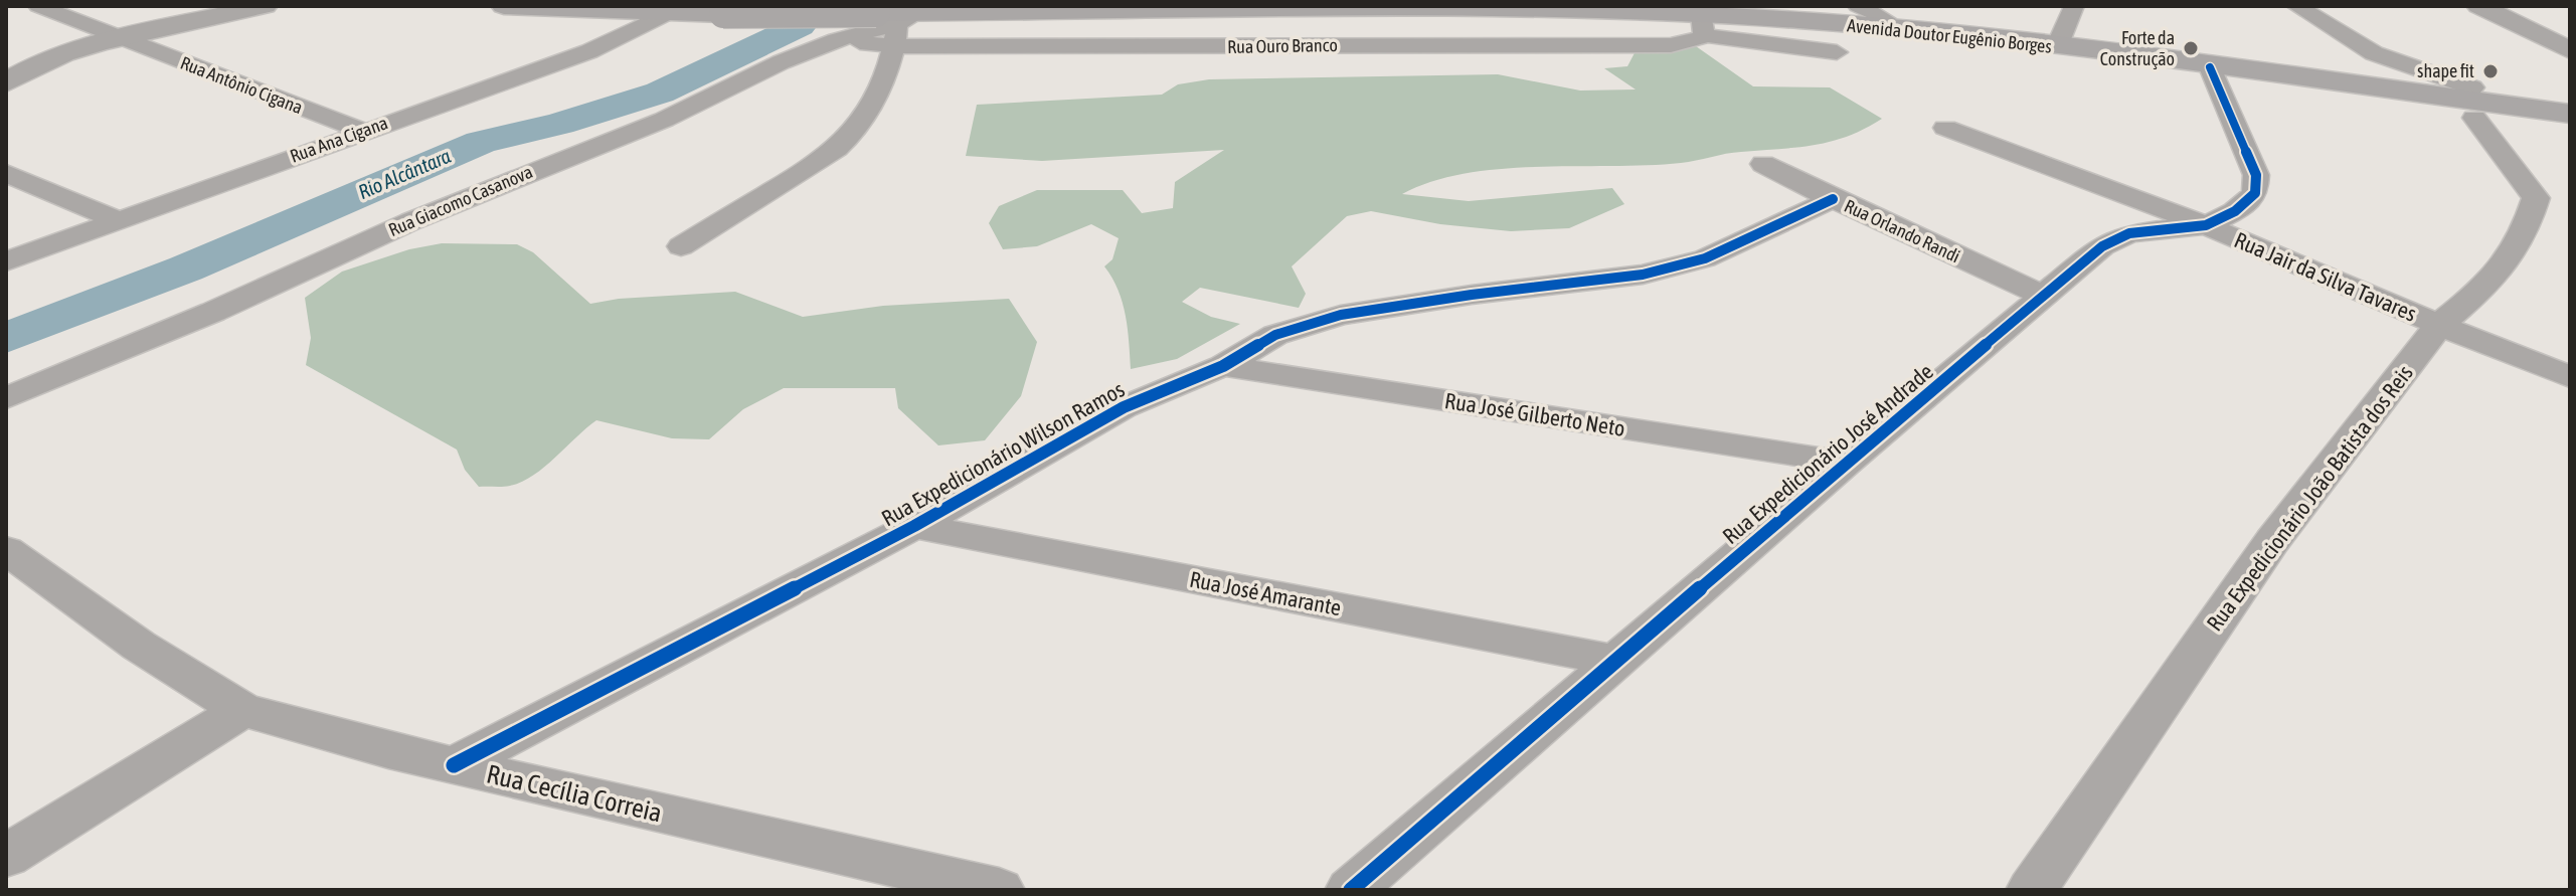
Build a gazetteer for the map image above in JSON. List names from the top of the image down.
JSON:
{
  "streets": {
    "highway": ["Avenida Doutor Eugênio Borges"],
    "street": [
      "Rua Ouro Branco",
      "Rua Antônio Cigana",
      "Rua Ana Cigana",
      "Rua Giacomo Casanova",
      "Rua Orlando Randi",
      "Rua Jair da Silva Tavares",
      "Rua José Gilberto Neto",
      "Rua Expedicionário Wilson Ramos",
      "Rua Expedicionário José Andrade",
      "Rua Expedicionário João Batista dos Reis",
      "Rua José Amarante",
      "Rua Cecília Correia"
    ]
  },
  "crossings": [
    ["Avenida Doutor Eugênio Borges", "Rua Ouro Branco"],
    ["Avenida Doutor Eugênio Borges", "Rua Ana Cigana"],
    ["Avenida Doutor Eugênio Borges", "Rua Giacomo Casanova"],
    ["Avenida Doutor Eugênio Borges", "Rua Expedicionário José Andrade"],
    ["Avenida Doutor Eugênio Borges", "Rua Expedicionário João Batista dos Reis"],
    ["Rua Ouro Branco", "Rua Giacomo Casanova"],
    ["Rua Antônio Cigana", "Rua Ana Cigana"],
    ["Rua Orlando Randi", "Rua Expedicionário Wilson Ramos"],
    ["Rua Orlando Randi", "Rua Expedicionário José Andrade"],
    ["Rua Jair da Silva Tavares", "Rua Expedicionário José Andrade"],
    ["Rua Jair da Silva Tavares", "Rua Expedicionário João Batista dos Reis"],
    ["Rua José Gilberto Neto", "Rua Expedicionário Wilson Ramos"],
    ["Rua José Gilberto Neto", "Rua Expedicionário José Andrade"],
    ["Rua Expedicionário Wilson Ramos", "Rua José Amarante"],
    ["Rua Expedicionário Wilson Ramos", "Rua Cecília Correia"],
    ["Rua Expedicionário José Andrade", "Rua José Amarante"]
  ],
  "water": ["Rio Alcântara"],
  "places": ["Forte da Construção", "shape fit"]
}
